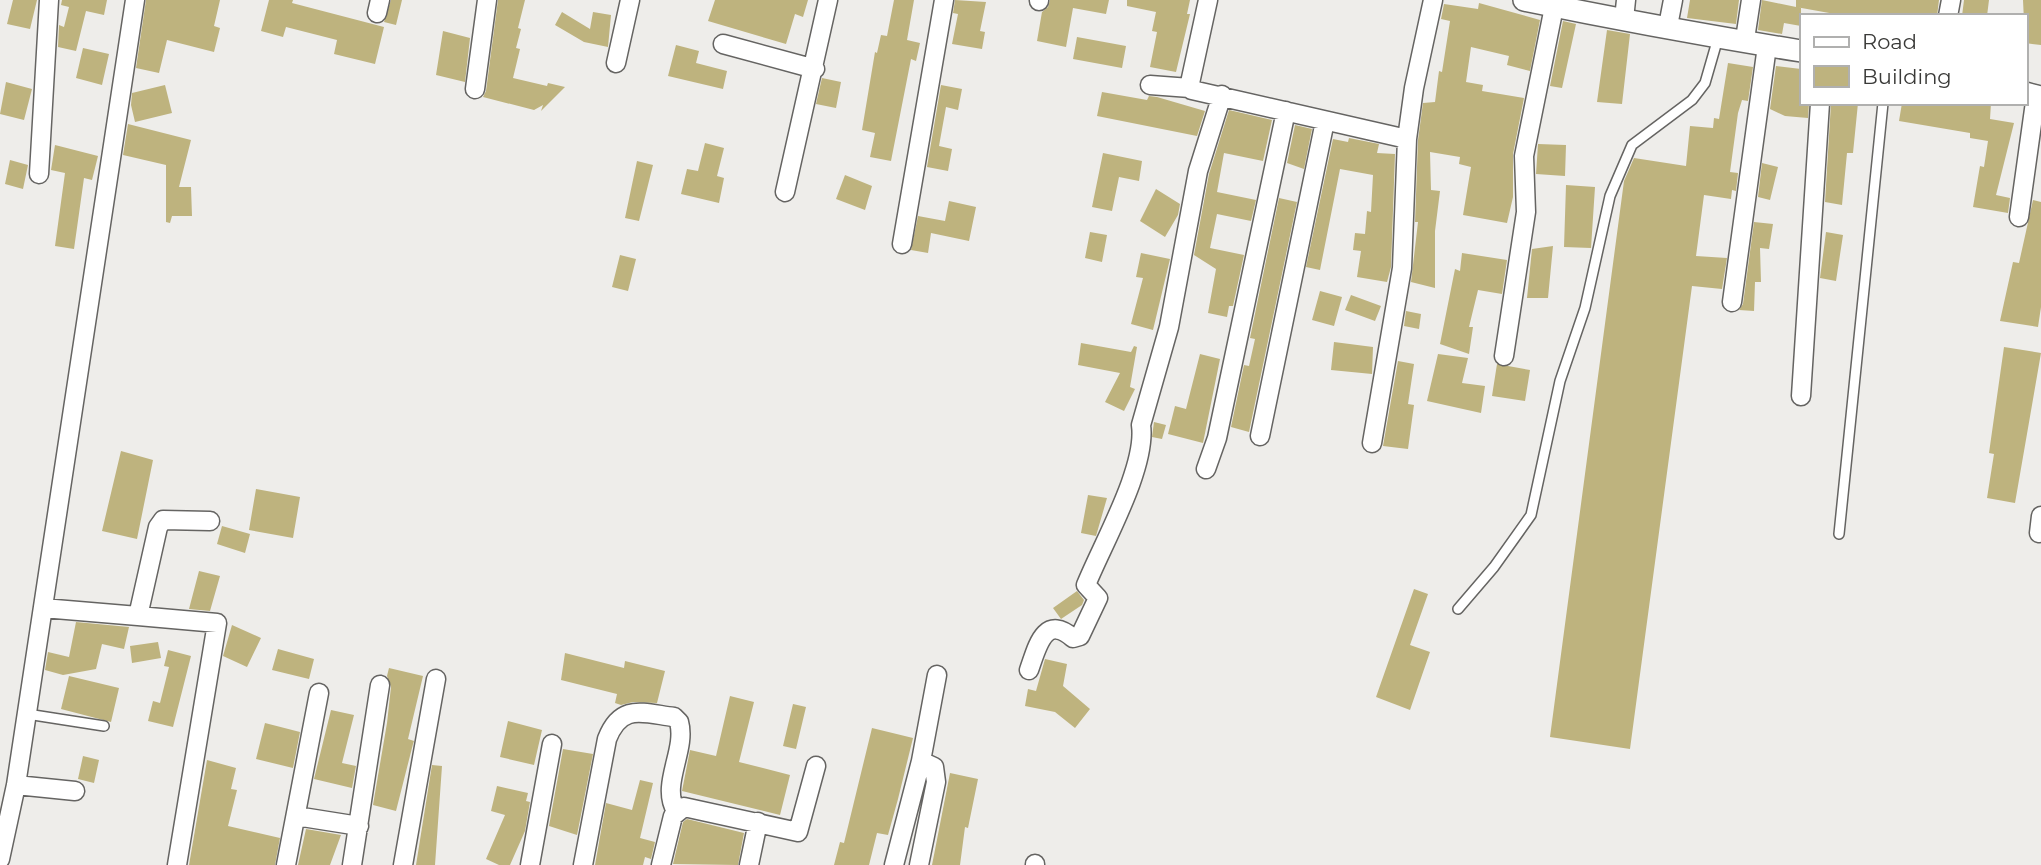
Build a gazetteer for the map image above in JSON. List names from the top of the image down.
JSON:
{
  "legend": ["Road", "Building"]
}
